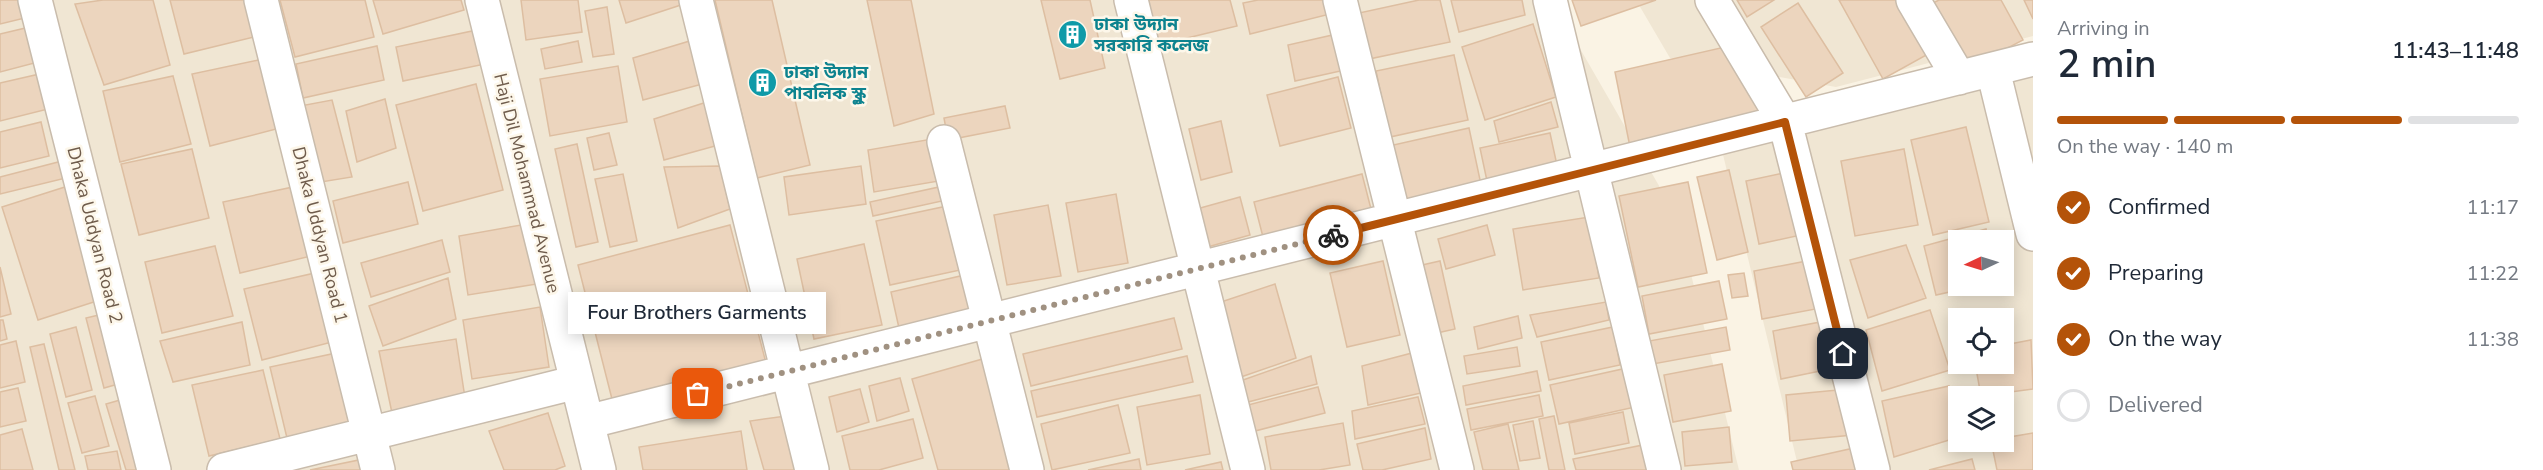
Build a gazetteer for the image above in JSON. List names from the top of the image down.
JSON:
{
  "streets": {
    "street": ["Haji Dil Mohammad Avenue", "Dhaka Uddyan Road 2", "Dhaka Uddyan Road 1"]
  },
  "places": {
    "building": ["ঢাকা উদ্যান সরকারি কলেজ", "ঢাকা উদ্যান পাবলিক স্কুল"],
    "other": ["Four Brothers Garments"]
  },
  "north": "left",
  "page": {
    "heading": ["2 min", "Arriving in", "11:43–11:48"],
    "bar": "On the way · 140 m",
    "list": [
      ["Confirmed", "11:17"],
      ["Preparing", "11:22"],
      ["On the way", "11:38"],
      "Delivered"
    ],
    "bubble": "Four Brothers Garments"
  }
}
